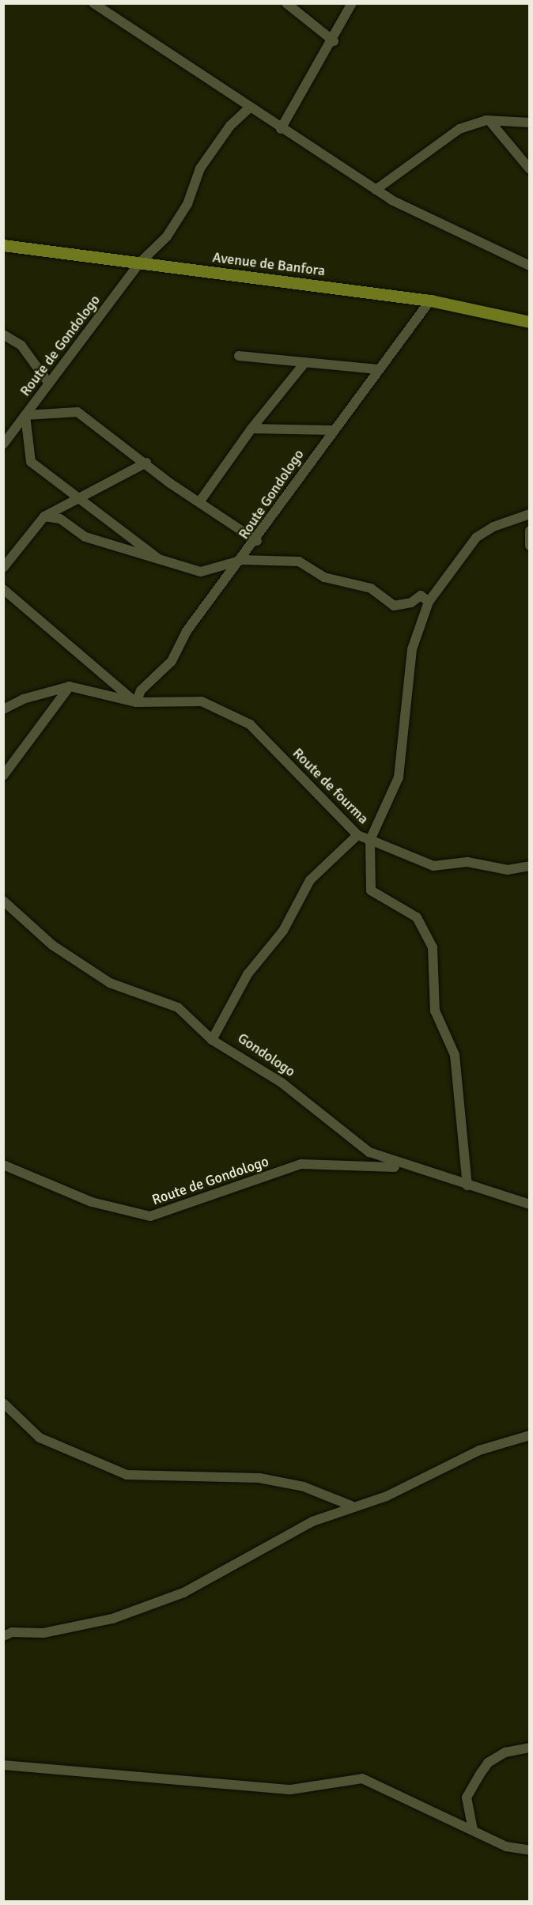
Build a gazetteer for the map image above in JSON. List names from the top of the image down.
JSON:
{
  "streets": {
    "main road": ["Avenue de Banfora"],
    "street": [
      "Route de Gondologo",
      "Route Gondologo",
      "Route de fourma",
      "Gondologo"
    ]
  },
  "crossings": [
    ["Avenue de Banfora", "Route de Gondologo"],
    ["Avenue de Banfora", "Route Gondologo"],
    ["Route de Gondologo", "Gondologo"],
    ["Route Gondologo", "Route de fourma"],
    ["Route de fourma", "Gondologo"]
  ]
}
